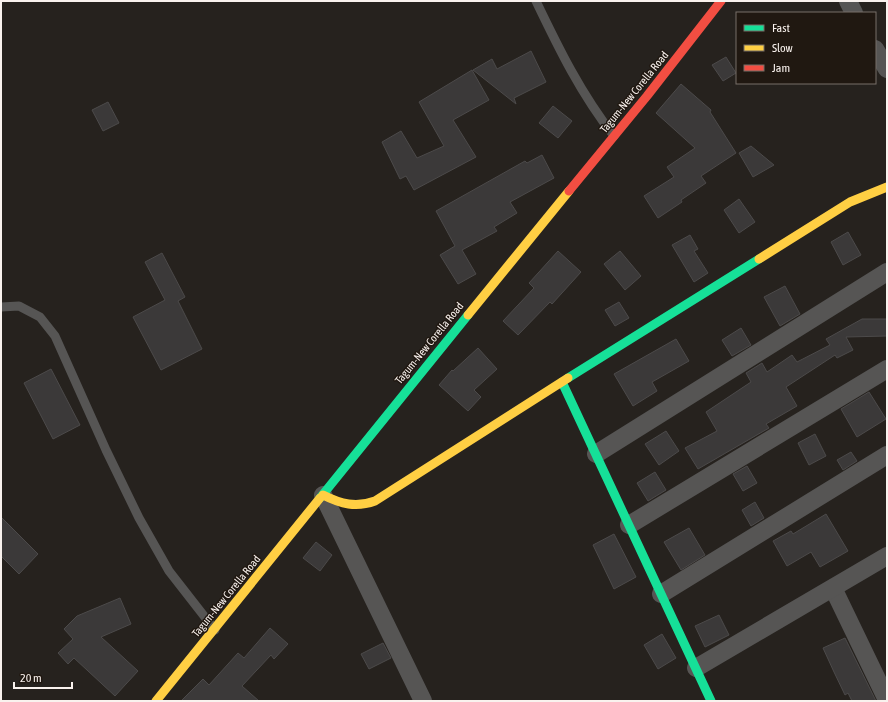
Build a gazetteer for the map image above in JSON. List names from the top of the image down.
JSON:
{
  "streets": {
    "street": ["Tagum-New Corella Road"]
  },
  "legend": ["Fast", "Slow", "Jam"],
  "scale_bar": "20 m"
}
